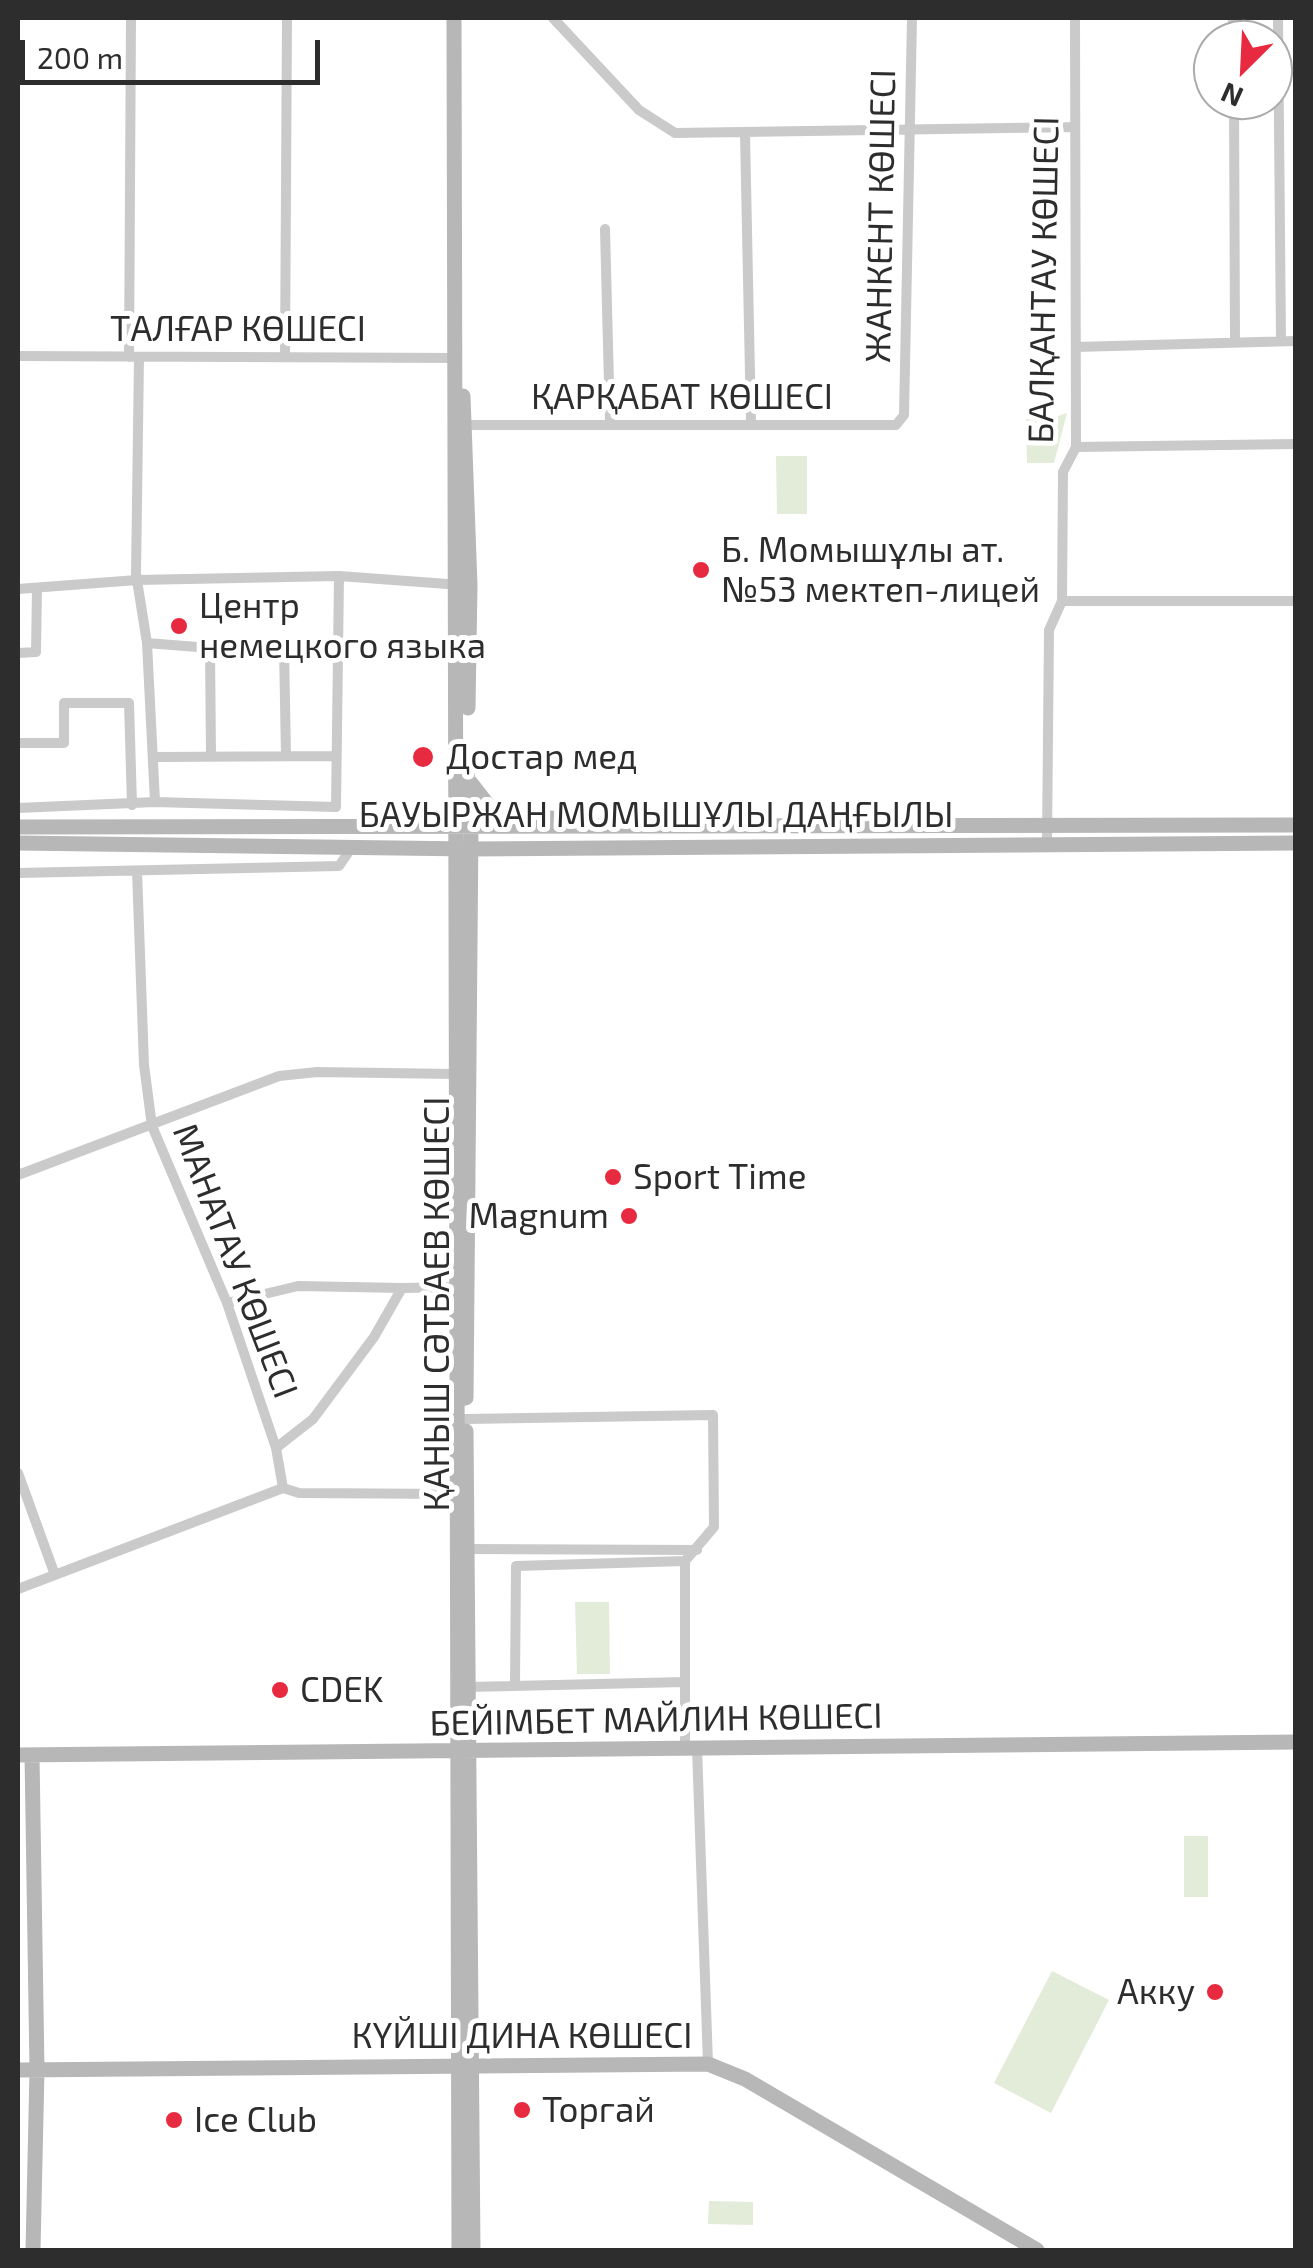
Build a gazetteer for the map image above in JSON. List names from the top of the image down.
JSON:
{
  "streets": {
    "main road": [
      "БАУЫРЖАН МОМЫШҰЛЫ ДАҢҒЫЛЫ",
      "ҚАНЫШ СӘТБАЕВ КӨШЕСІ",
      "БЕЙІМБЕТ МАЙЛИН КӨШЕСІ",
      "КҮЙШІ ДИНА КӨШЕСІ"
    ],
    "street": [
      "ЖАНКЕНТ КӨШЕСІ",
      "БАЛҚАНТАУ КӨШЕСІ",
      "ТАЛҒАР КӨШЕСІ",
      "ҚАРҚАБАТ КӨШЕСІ",
      "МАНАТАУ КӨШЕСІ"
    ]
  },
  "crossings": [
    ["ЖАНКЕНТ КӨШЕСІ", "ҚАРҚАБАТ КӨШЕСІ"],
    ["БАЛҚАНТАУ КӨШЕСІ", "БАУЫРЖАН МОМЫШҰЛЫ ДАҢҒЫЛЫ"],
    ["ТАЛҒАР КӨШЕСІ", "ҚАНЫШ СӘТБАЕВ КӨШЕСІ"],
    ["ҚАРҚАБАТ КӨШЕСІ", "ҚАНЫШ СӘТБАЕВ КӨШЕСІ"],
    ["БАУЫРЖАН МОМЫШҰЛЫ ДАҢҒЫЛЫ", "ҚАНЫШ СӘТБАЕВ КӨШЕСІ"],
    ["ҚАНЫШ СӘТБАЕВ КӨШЕСІ", "БЕЙІМБЕТ МАЙЛИН КӨШЕСІ"],
    ["ҚАНЫШ СӘТБАЕВ КӨШЕСІ", "КҮЙШІ ДИНА КӨШЕСІ"]
  ],
  "places": [
    "Б. Момышұлы ат. №53 мектеп-лицей",
    "Центр немецкого языка",
    "Достар мед",
    "Sport Time",
    "Magnum",
    "CDEK",
    "Акку",
    "Торгай",
    "Ice Club"
  ],
  "scale_bar": "200 m",
  "north": "bottom left"
}
